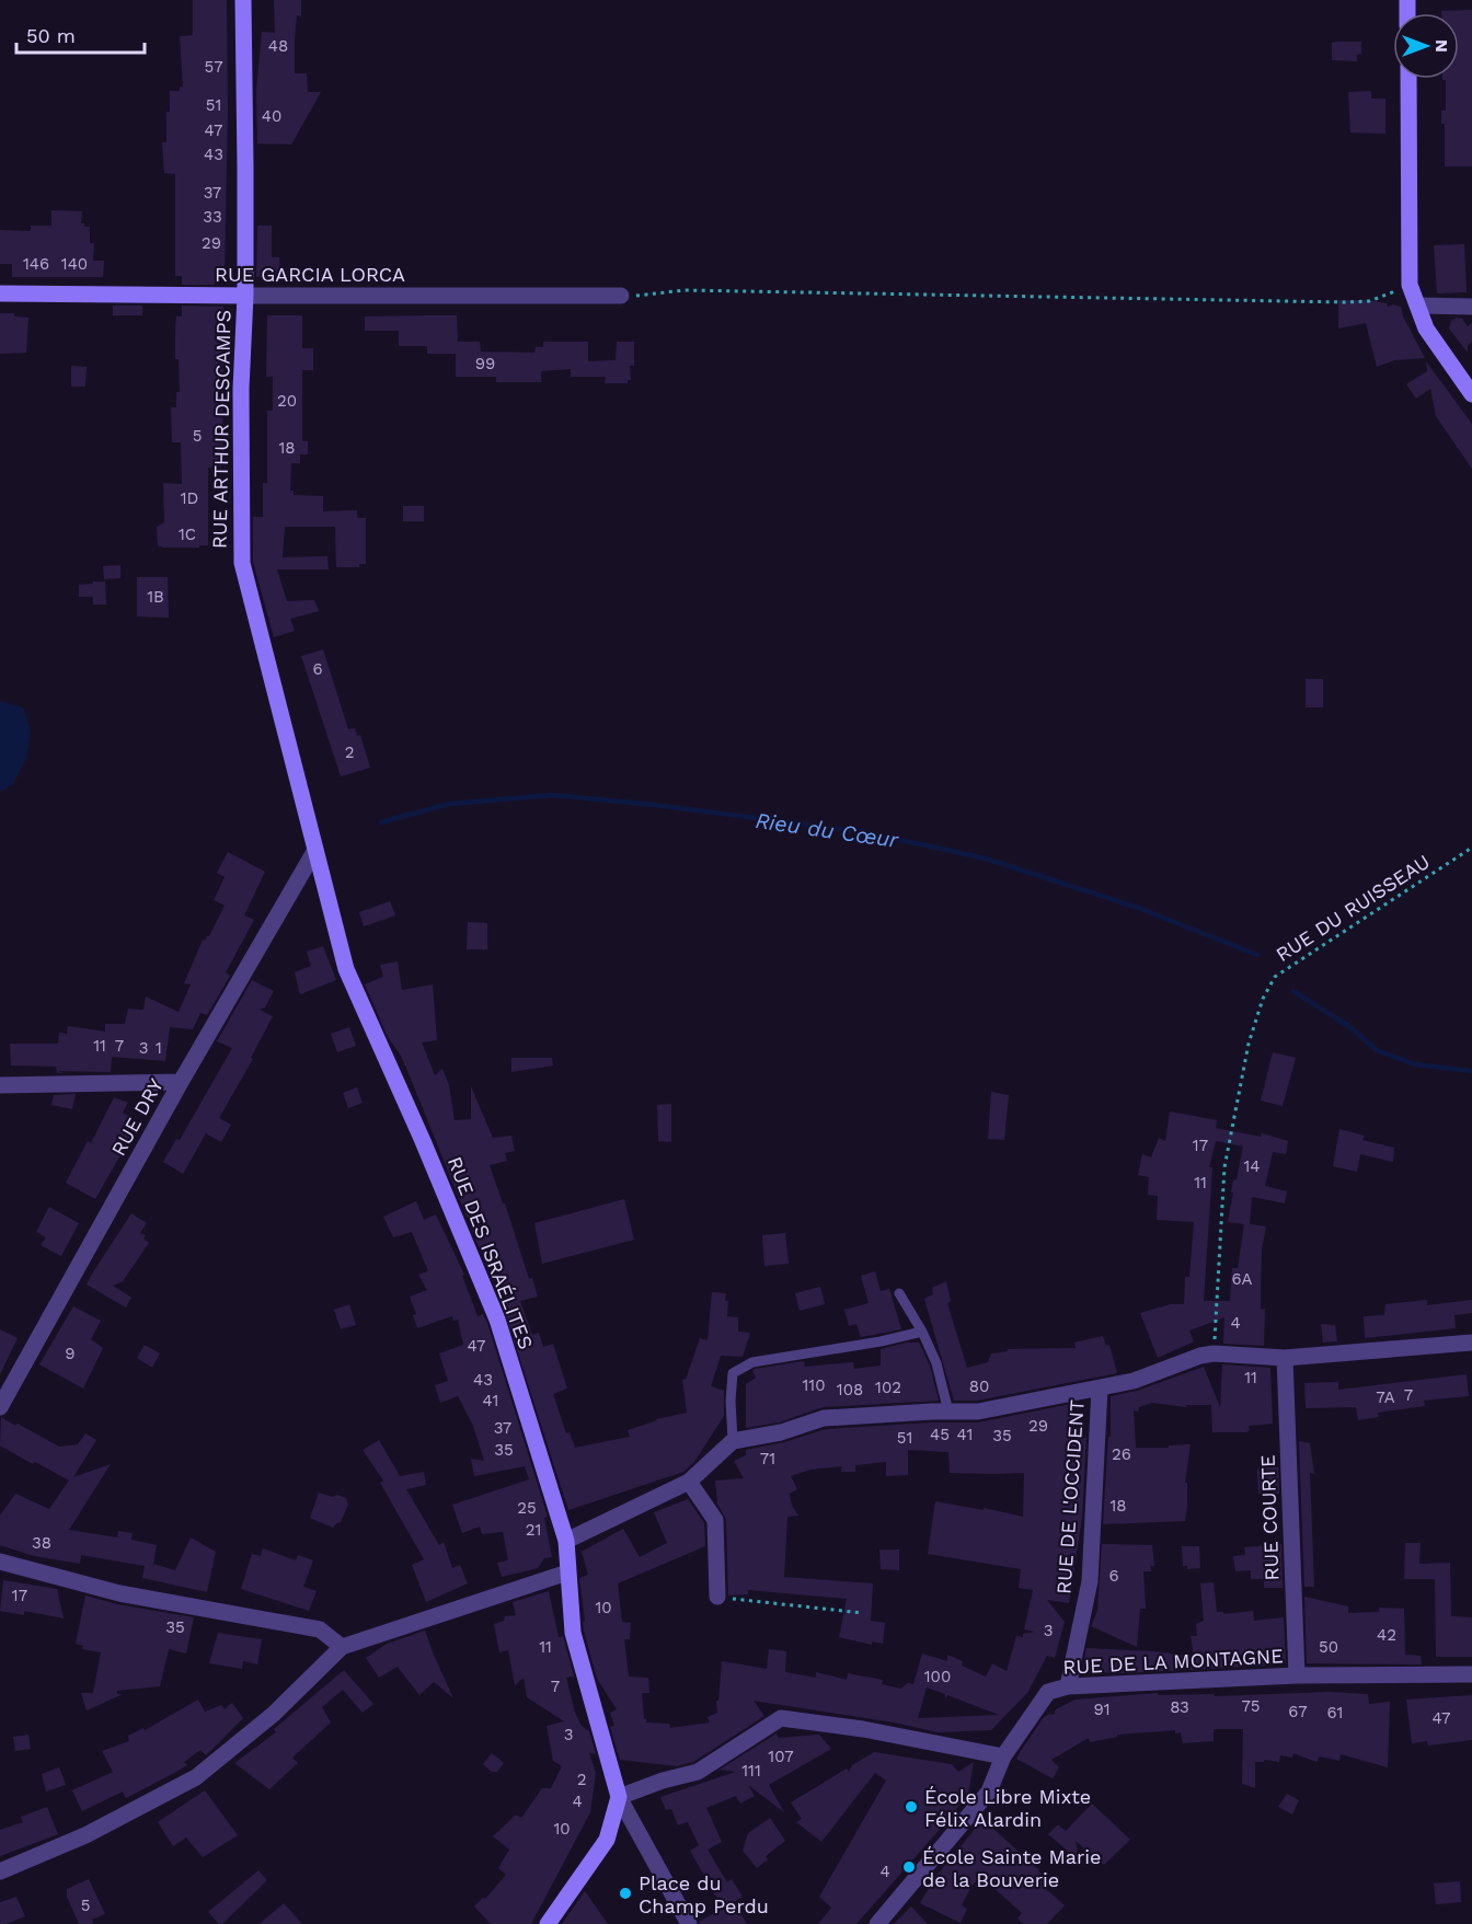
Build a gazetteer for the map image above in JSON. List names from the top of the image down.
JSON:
{
  "streets": {
    "street": [
      "RUE GARCIA LORCA",
      "RUE ARTHUR DESCAMPS",
      "RUE DRY",
      "RUE DES ISRAÉLITES",
      "RUE DE L'OCCIDENT",
      "RUE COURTE",
      "RUE DE LA MONTAGNE"
    ],
    "path": ["RUE DU RUISSEAU"]
  },
  "crossings": [
    ["RUE GARCIA LORCA", "RUE ARTHUR DESCAMPS"],
    ["RUE ARTHUR DESCAMPS", "RUE DRY"],
    ["RUE ARTHUR DESCAMPS", "RUE DES ISRAÉLITES"],
    ["RUE DRY", "RUE DES ISRAÉLITES"],
    ["RUE DE L'OCCIDENT", "RUE DE LA MONTAGNE"],
    ["RUE COURTE", "RUE DE LA MONTAGNE"]
  ],
  "water": ["Rieu du Cœur"],
  "places": ["École Libre Mixte Félix Alardin", "École Sainte Marie de la Bouverie", "Place du Champ Perdu"],
  "house_numbers": [
    "48",
    "57",
    "51",
    "40",
    "47",
    "43",
    "37",
    "33",
    "29",
    "146",
    "140",
    "99",
    "20",
    "5",
    "18",
    "1D",
    "1C",
    "1B",
    "6",
    "2",
    "11",
    "7",
    "3",
    "1",
    "17",
    "14",
    "11",
    "6A",
    "4",
    "47",
    "9",
    "11",
    "43",
    "110",
    "80",
    "102",
    "108",
    "7",
    "7A",
    "41",
    "29",
    "37",
    "45",
    "41",
    "35",
    "51",
    "35",
    "26",
    "71",
    "18",
    "25",
    "21",
    "38",
    "6",
    "17",
    "10",
    "35",
    "3",
    "42",
    "11",
    "50",
    "100",
    "7",
    "75",
    "83",
    "91",
    "67",
    "61",
    "47",
    "3",
    "107",
    "111",
    "2",
    "4",
    "10",
    "4",
    "5"
  ],
  "scale_bar": "50 m",
  "north": "right"
}
